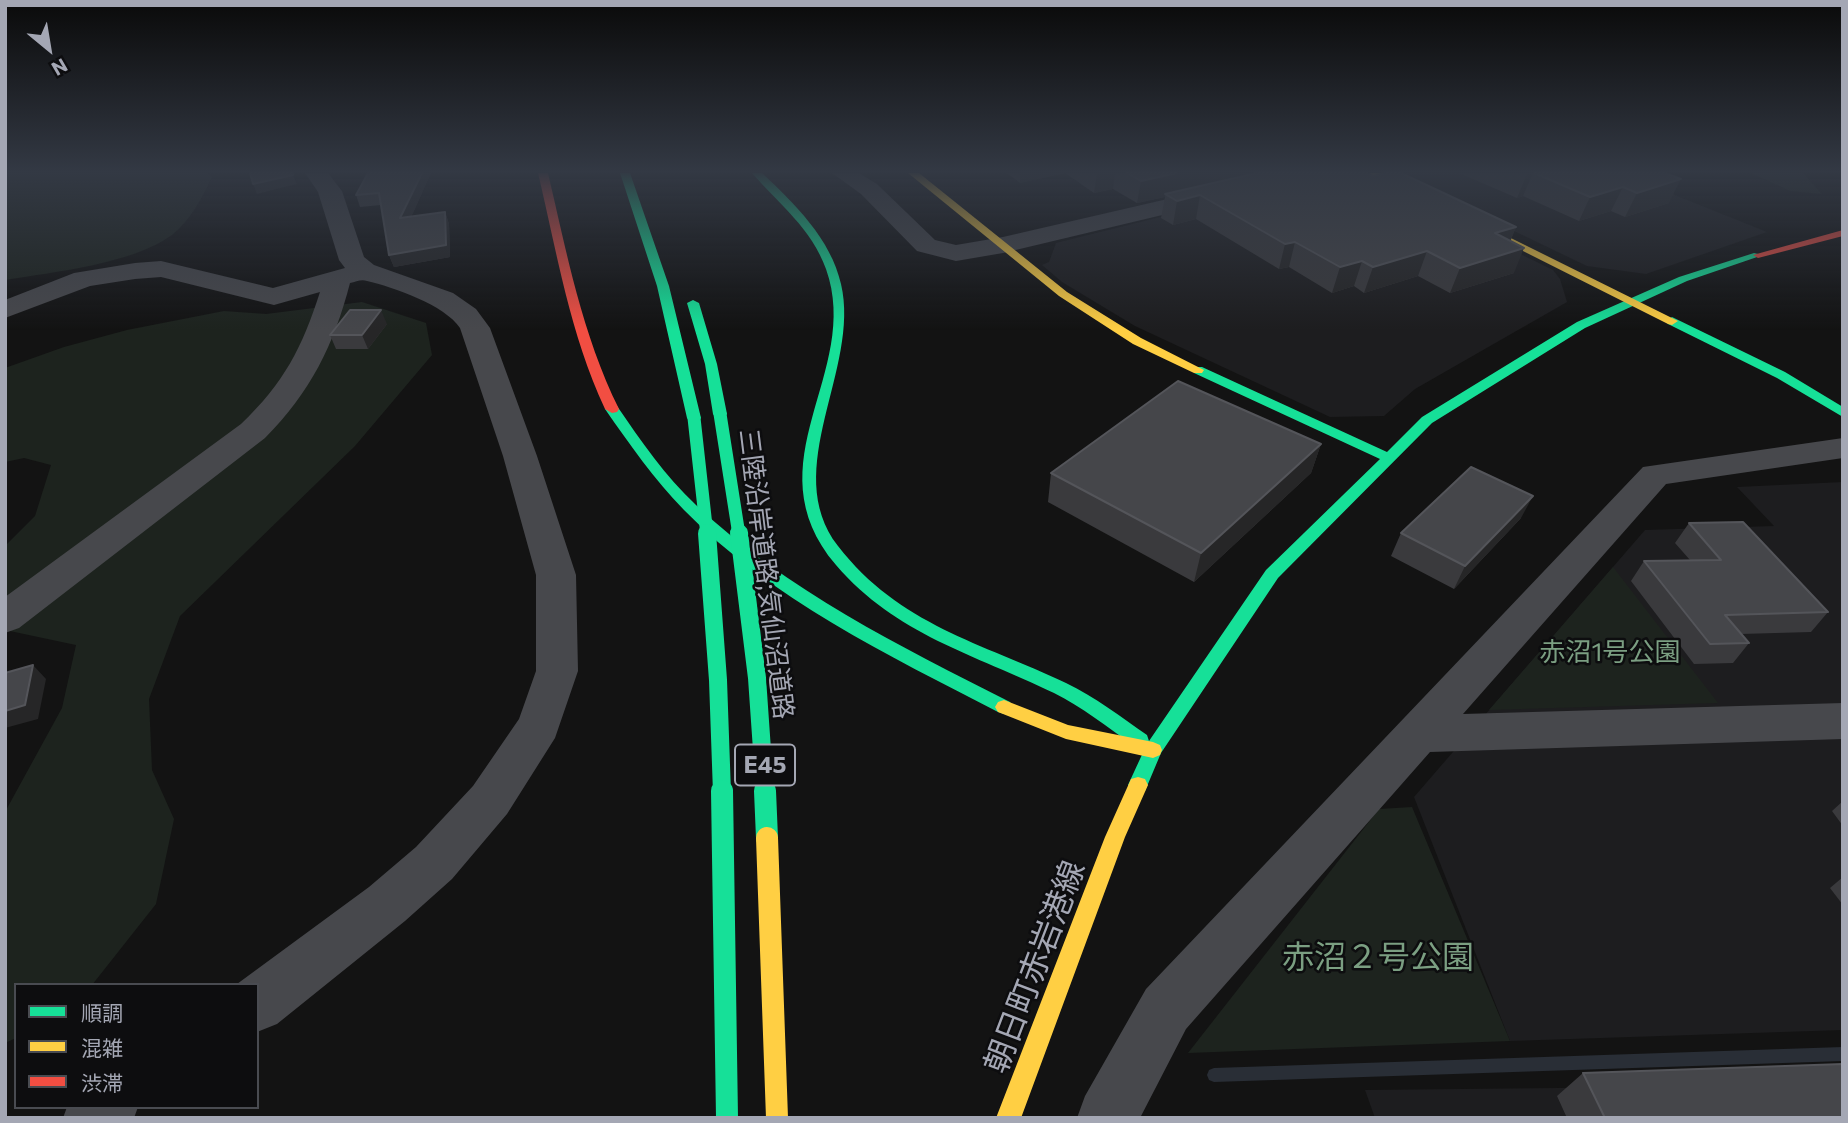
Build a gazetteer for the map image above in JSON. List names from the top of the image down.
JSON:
{
  "streets": {
    "main road": ["三陸沿岸道路;気仙沼道路", "E45", "朝日町赤岩港線"]
  },
  "parks": ["赤沼1号公園", "赤沼２号公園"],
  "legend": ["順調", "混雑", "渋滞"],
  "north": "bottom right"
}
